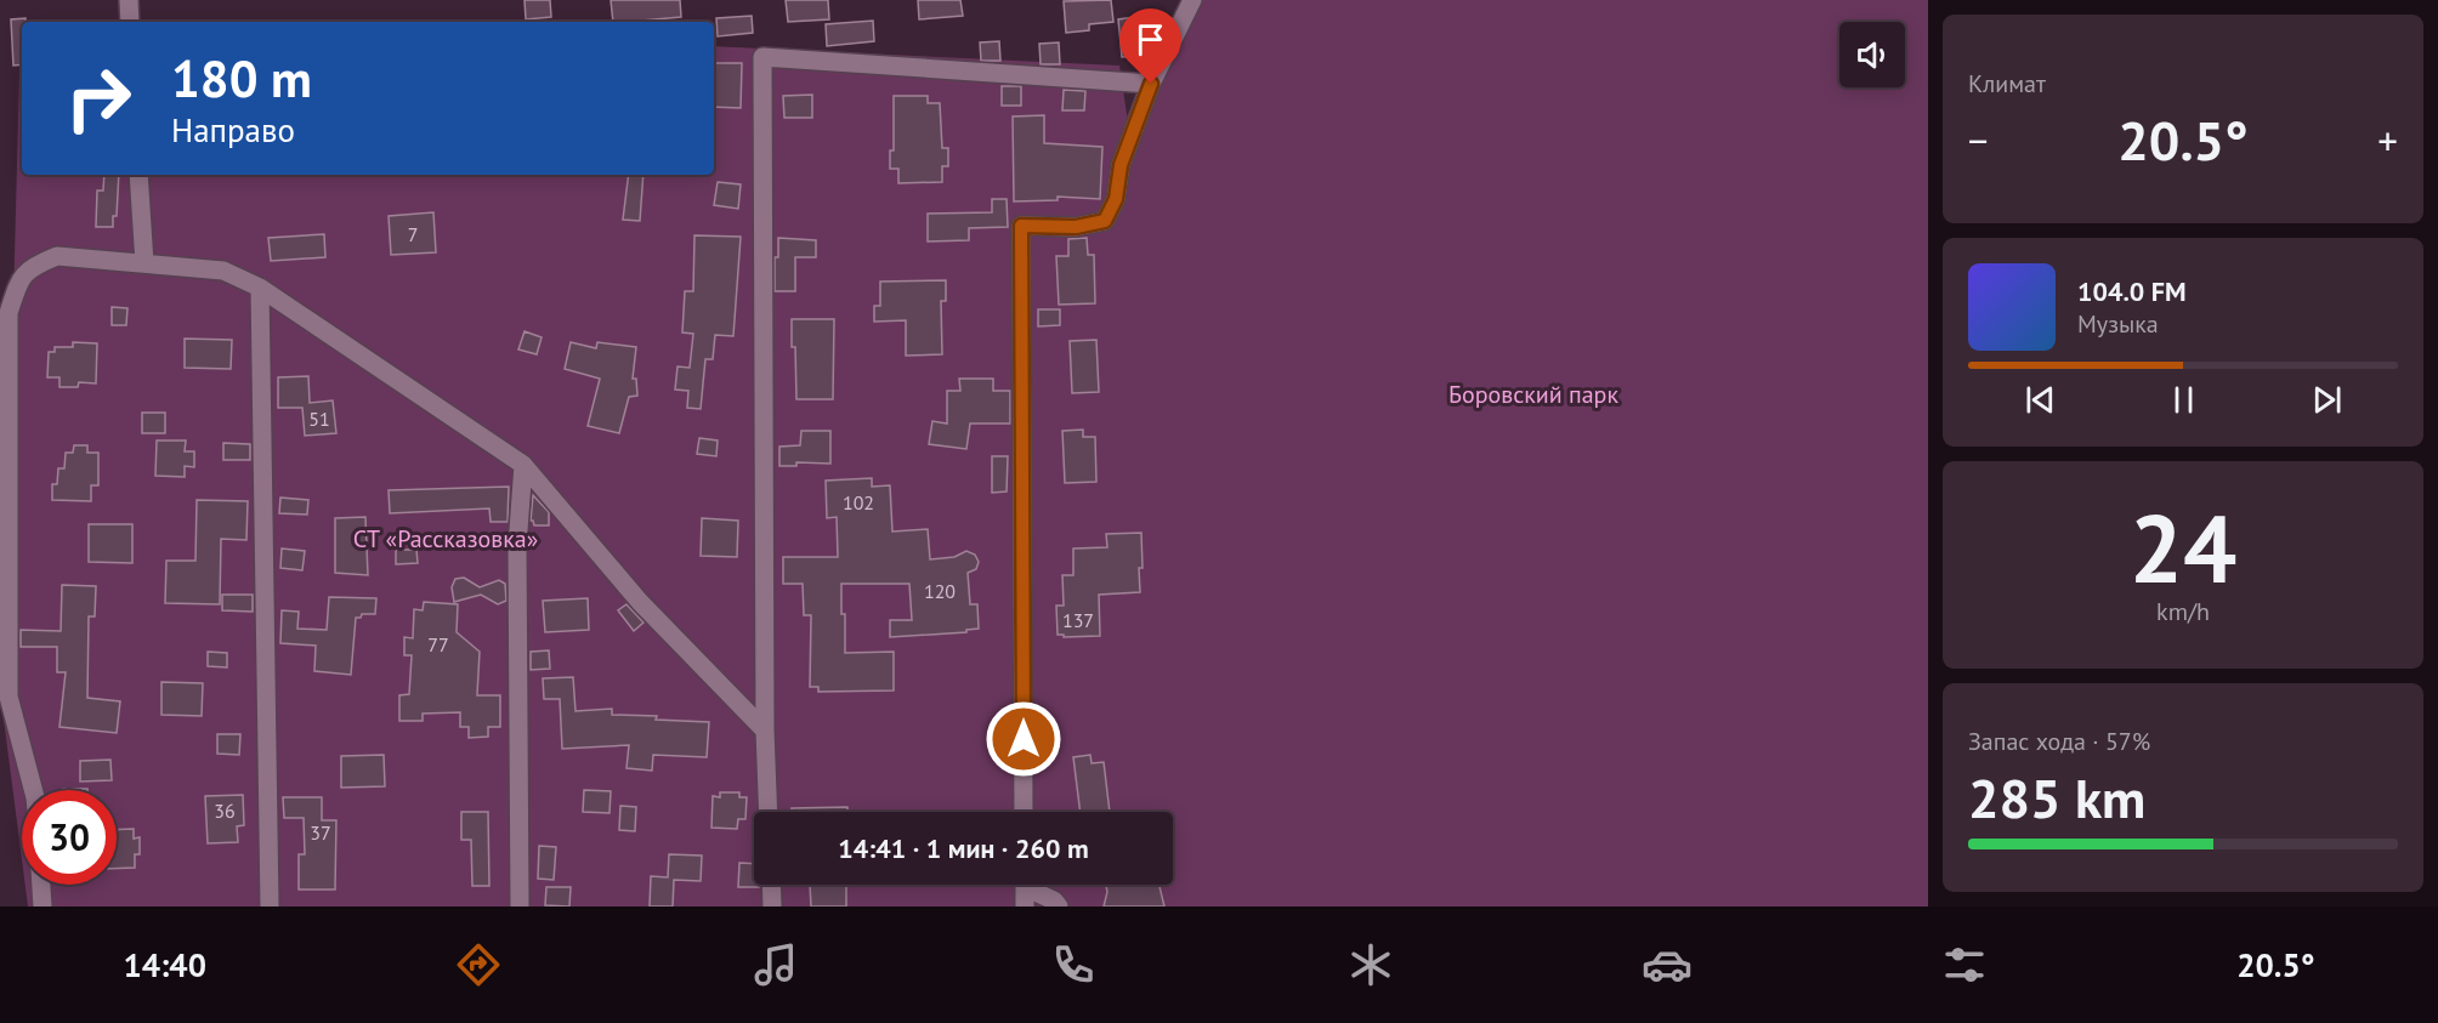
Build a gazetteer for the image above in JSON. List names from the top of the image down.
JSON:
{
  "parks": ["Боровский парк", "СТ «Рассказовка»"],
  "house_numbers": [
    "7",
    "51",
    "102",
    "120",
    "137",
    "77",
    "36",
    "37"
  ],
  "page": {
    "tile": [
      "Климат",
      ["24", "km/h"],
      ["Запас хода · 57%", "285 km"]
    ],
    "turn": ["180 m", "Направо"],
    "heat": ["−", "20.5°", "+"],
    "song": ["104.0 FM", "Музыка"],
    "limit": "30",
    "trip": "14:41 · 1 мин · 260 m",
    "tabs": ["14:40", "20.5°"]
  }
}
